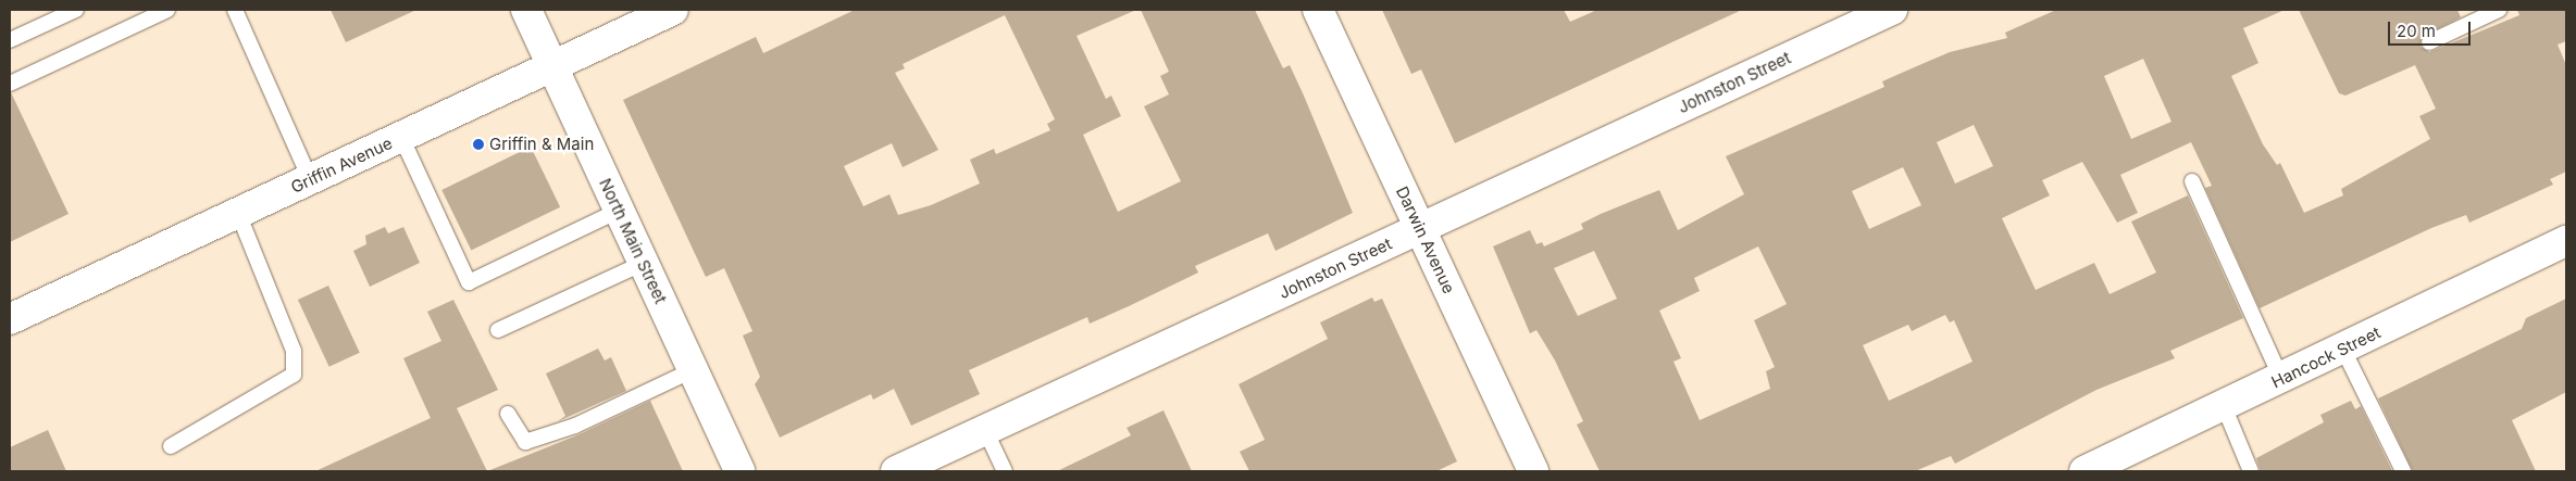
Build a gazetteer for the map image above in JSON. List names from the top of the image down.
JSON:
{
  "streets": {
    "street": [
      "Johnston Street",
      "Griffin Avenue",
      "Darwin Avenue",
      "North Main Street",
      "Hancock Street"
    ]
  },
  "crossings": [
    ["Johnston Street", "Darwin Avenue"],
    ["Griffin Avenue", "North Main Street"]
  ],
  "places": ["Griffin & Main"],
  "scale_bar": "20 m"
}
